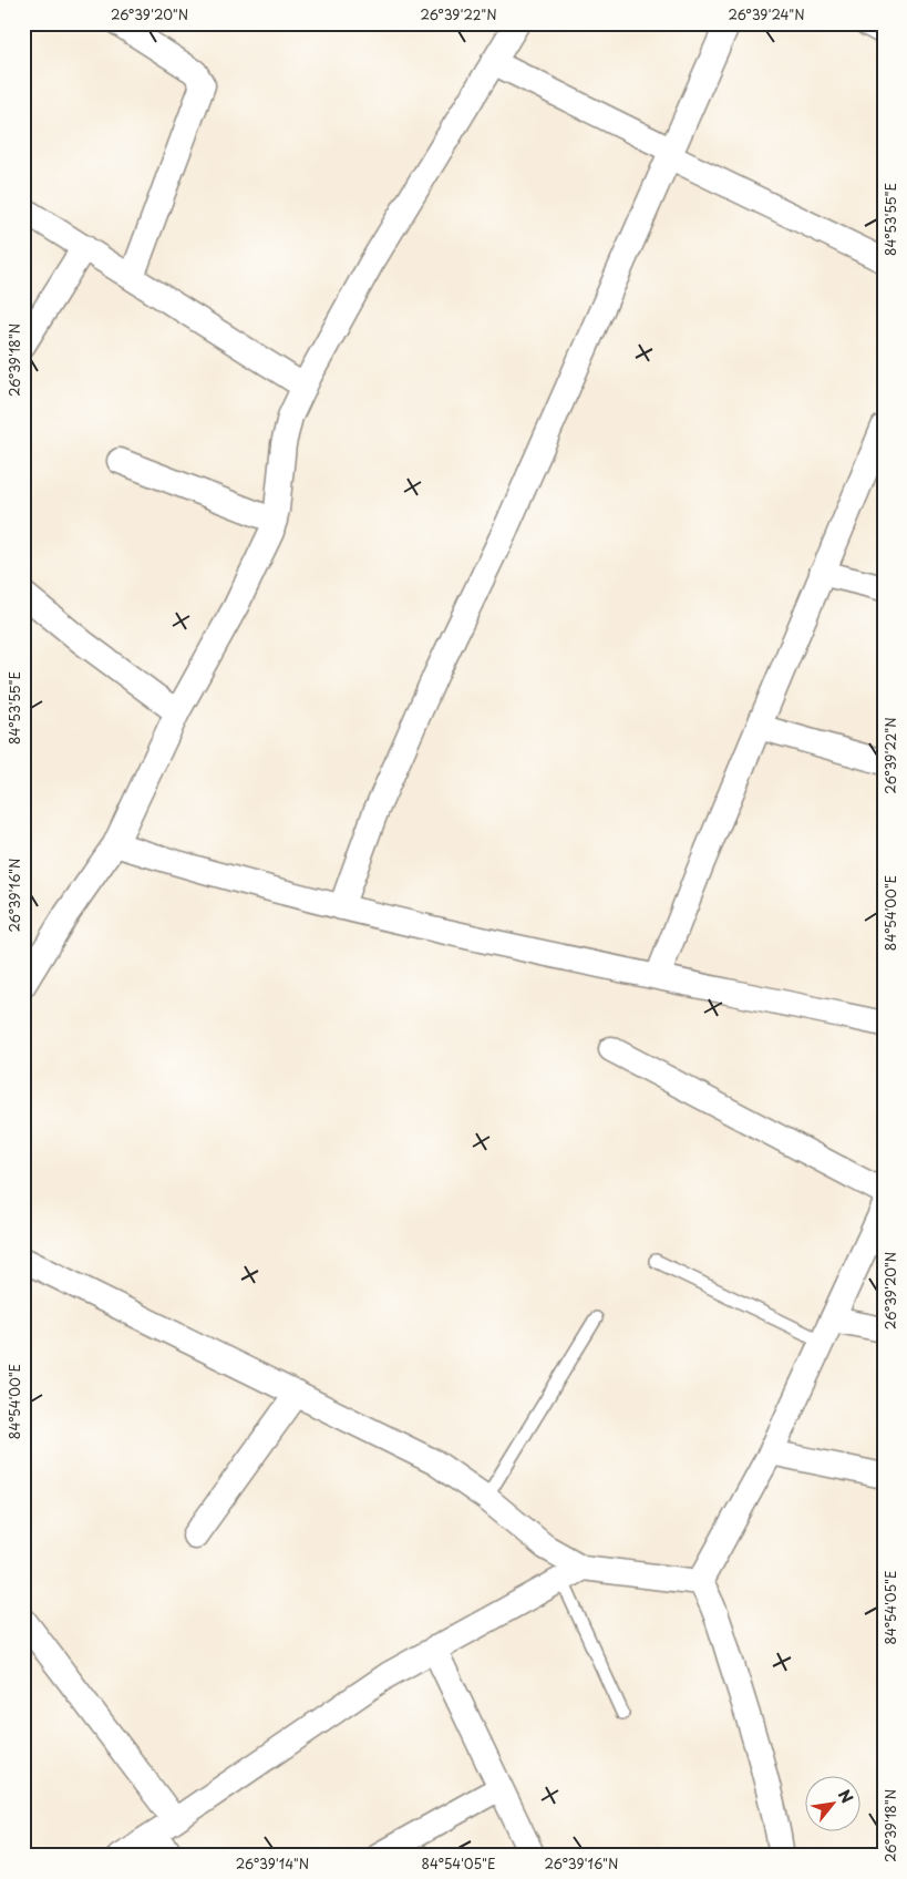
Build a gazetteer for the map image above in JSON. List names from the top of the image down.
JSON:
{
  "north": "top right",
  "coordinates": [
    "26°39'20\"N",
    "26°39'22\"N",
    "26°39'24\"N",
    "84°53'55\"E",
    "26°39'18\"N",
    "26°39'16\"N",
    "84°54'00\"E",
    "84°54'05\"E",
    "26°39'14\"N"
  ]
}
